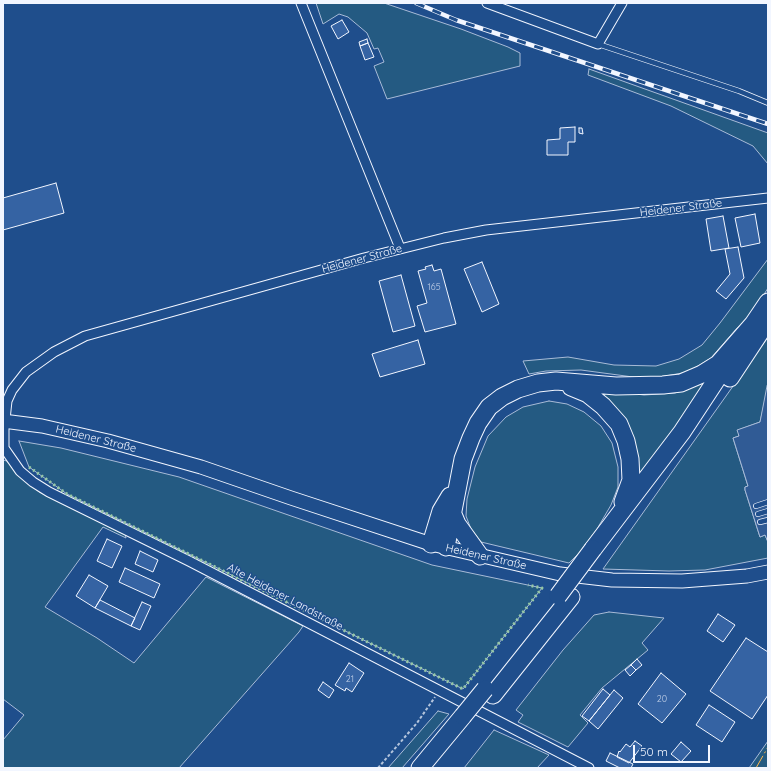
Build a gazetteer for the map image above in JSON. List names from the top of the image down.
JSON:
{
  "streets": {
    "main road": ["Heidener Straße"],
    "street": ["Alte Heidener Landstraße"]
  },
  "crossings": [
    ["Heidener Straße", "Alte Heidener Landstraße"]
  ],
  "house_numbers": ["165", "21", "20"],
  "scale_bar": "50 m"
}
